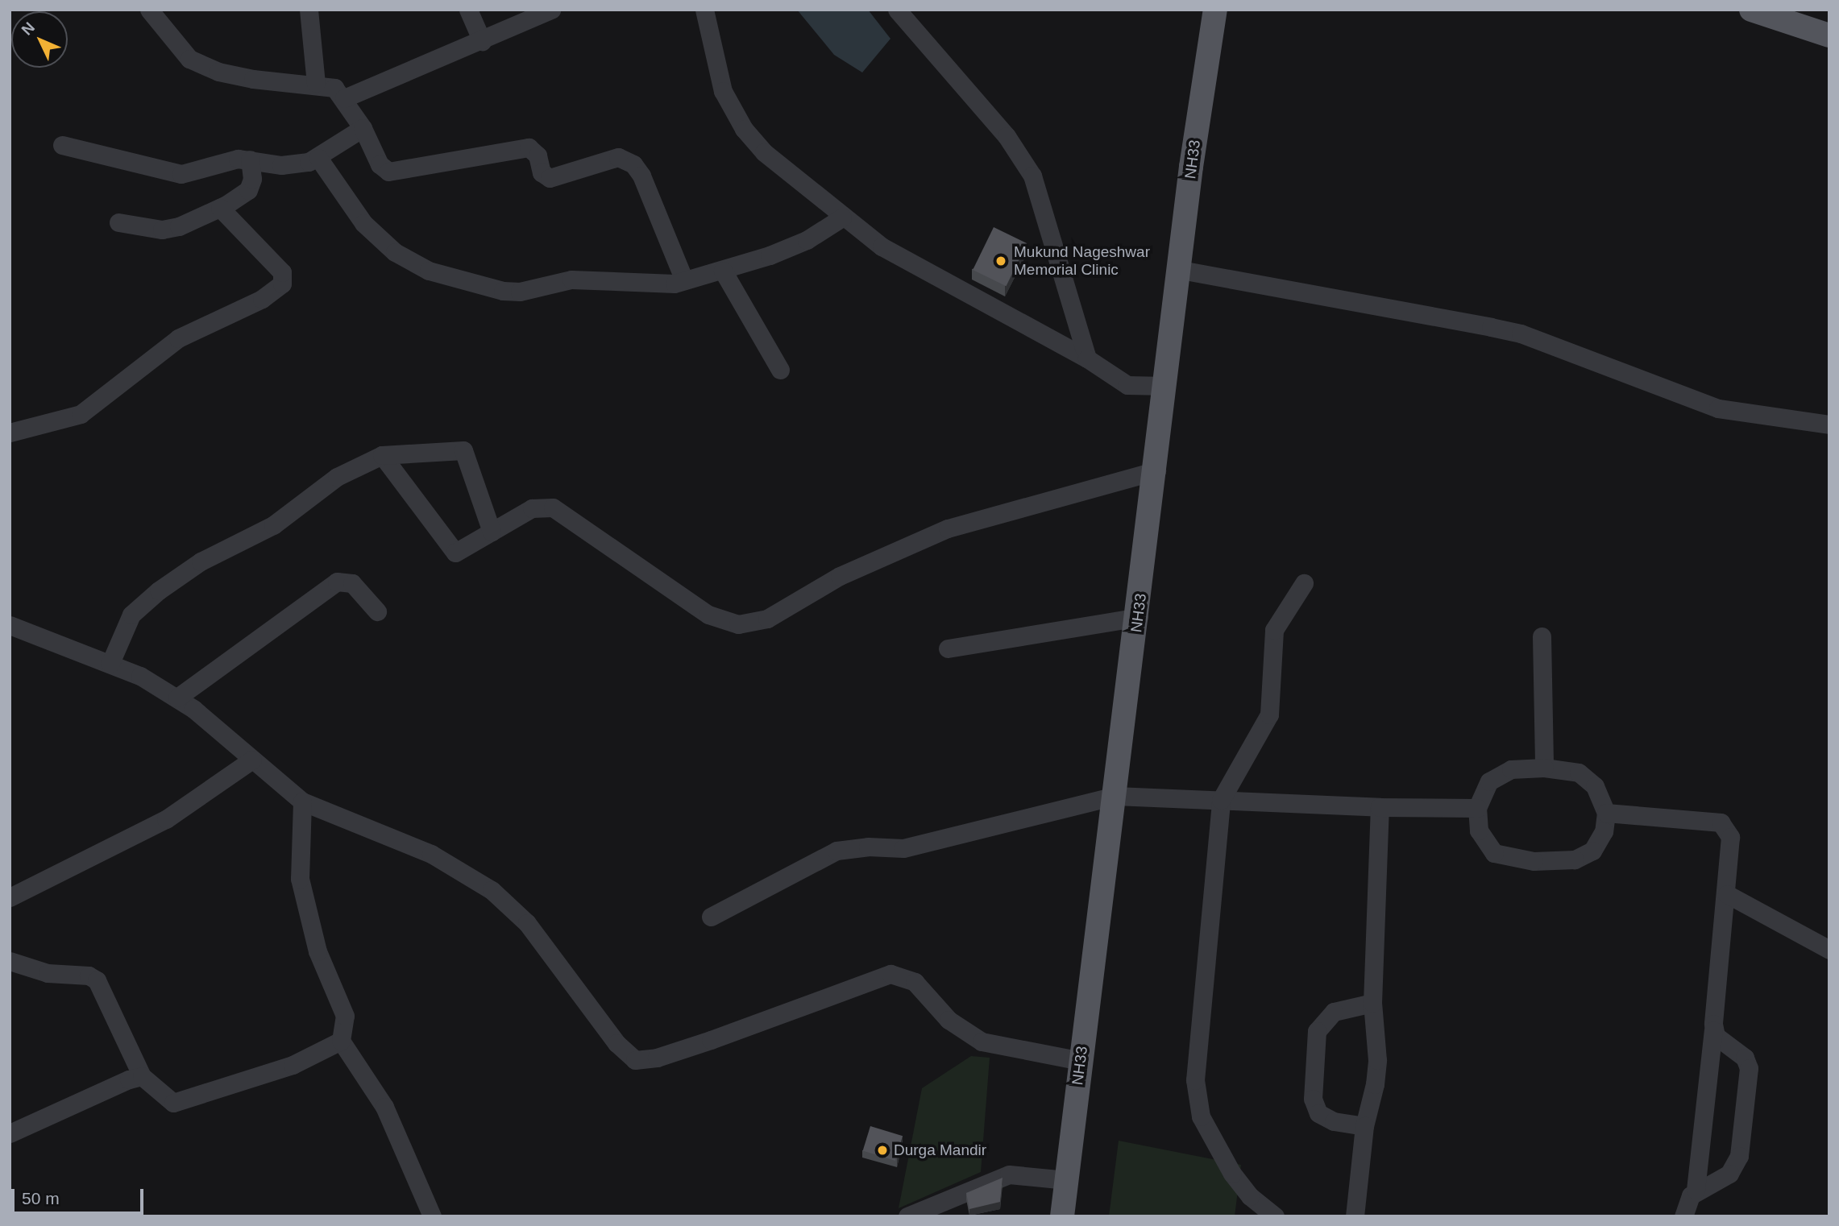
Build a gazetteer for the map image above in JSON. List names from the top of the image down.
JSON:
{
  "streets": {
    "main road": ["NH33"]
  },
  "places": ["Mukund Nageshwar Memorial Clinic", "Durga Mandir"],
  "scale_bar": "50 m",
  "north": "top left"
}
